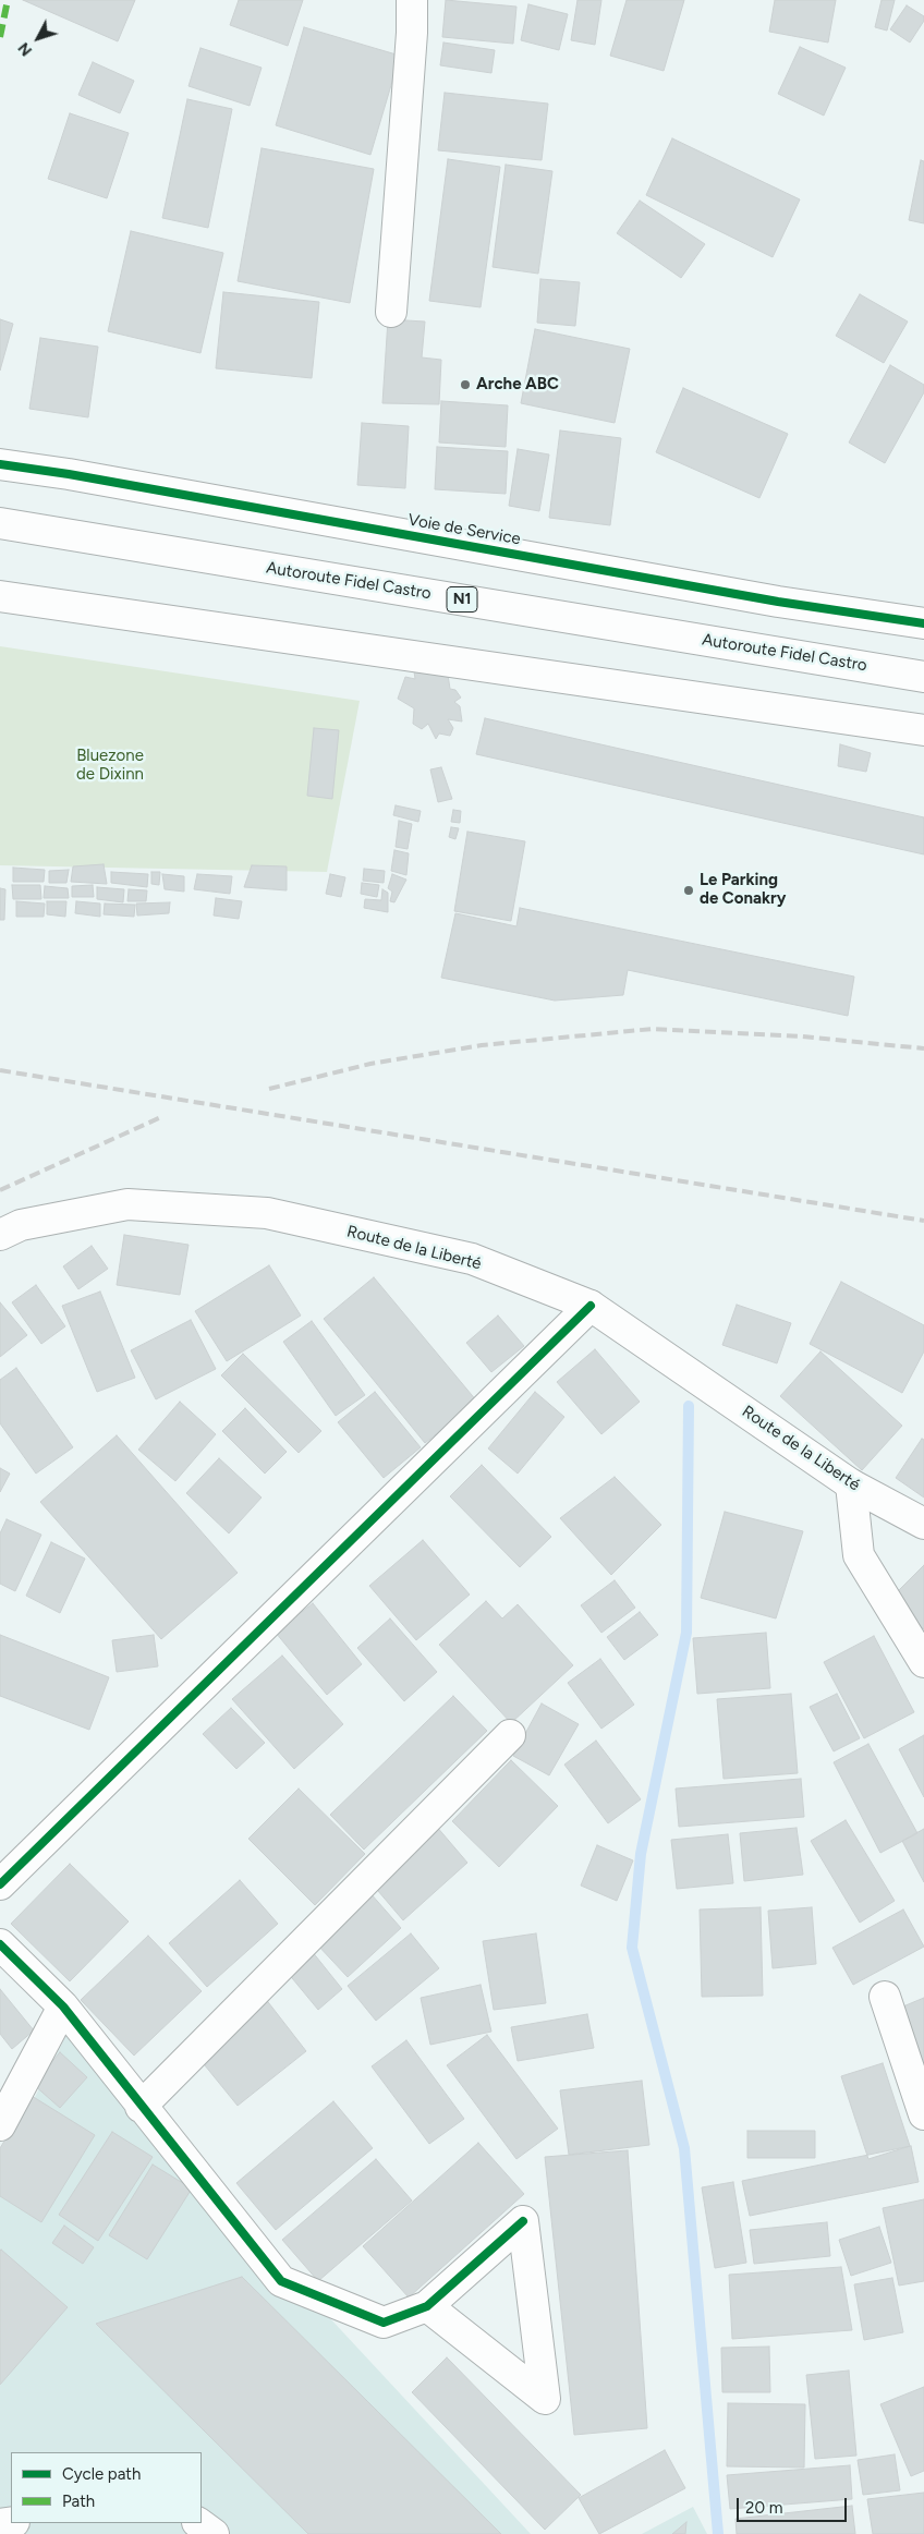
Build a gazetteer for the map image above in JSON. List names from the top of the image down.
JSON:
{
  "streets": {
    "main road": [
      "Voie de Service",
      "Autoroute Fidel Castro",
      "N1",
      "Route de la Liberté"
    ]
  },
  "parks": ["Bluezone de Dixinn"],
  "places": ["Arche ABC", "Le Parking de Conakry"],
  "legend": ["Cycle path", "Path"],
  "scale_bar": "20 m",
  "north": "bottom left"
}
